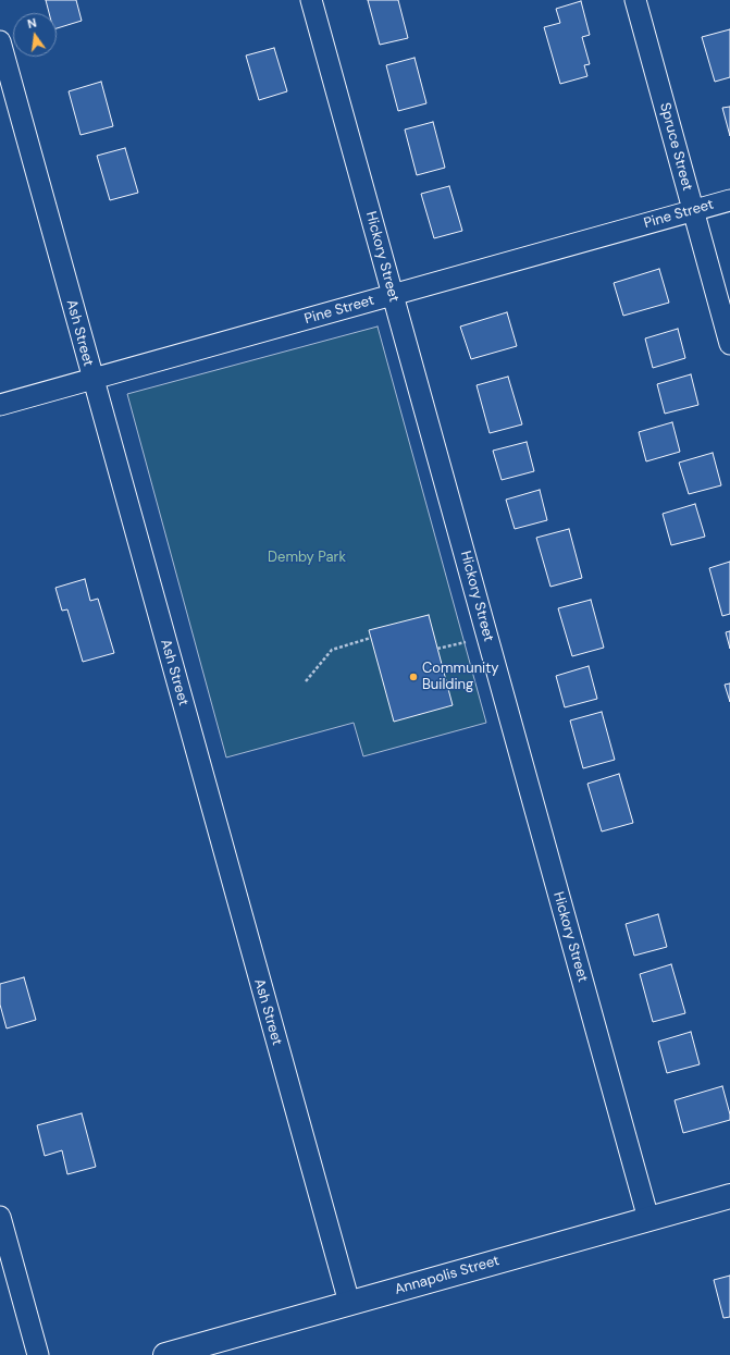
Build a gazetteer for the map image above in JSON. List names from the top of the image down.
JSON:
{
  "streets": {
    "street": [
      "Spruce Street",
      "Pine Street",
      "Hickory Street",
      "Ash Street",
      "Annapolis Street"
    ]
  },
  "crossings": [
    ["Spruce Street", "Pine Street"],
    ["Pine Street", "Hickory Street"],
    ["Pine Street", "Ash Street"],
    ["Hickory Street", "Annapolis Street"],
    ["Ash Street", "Annapolis Street"]
  ],
  "parks": ["Demby Park"],
  "places": ["Community Building"],
  "north": "top"
}
